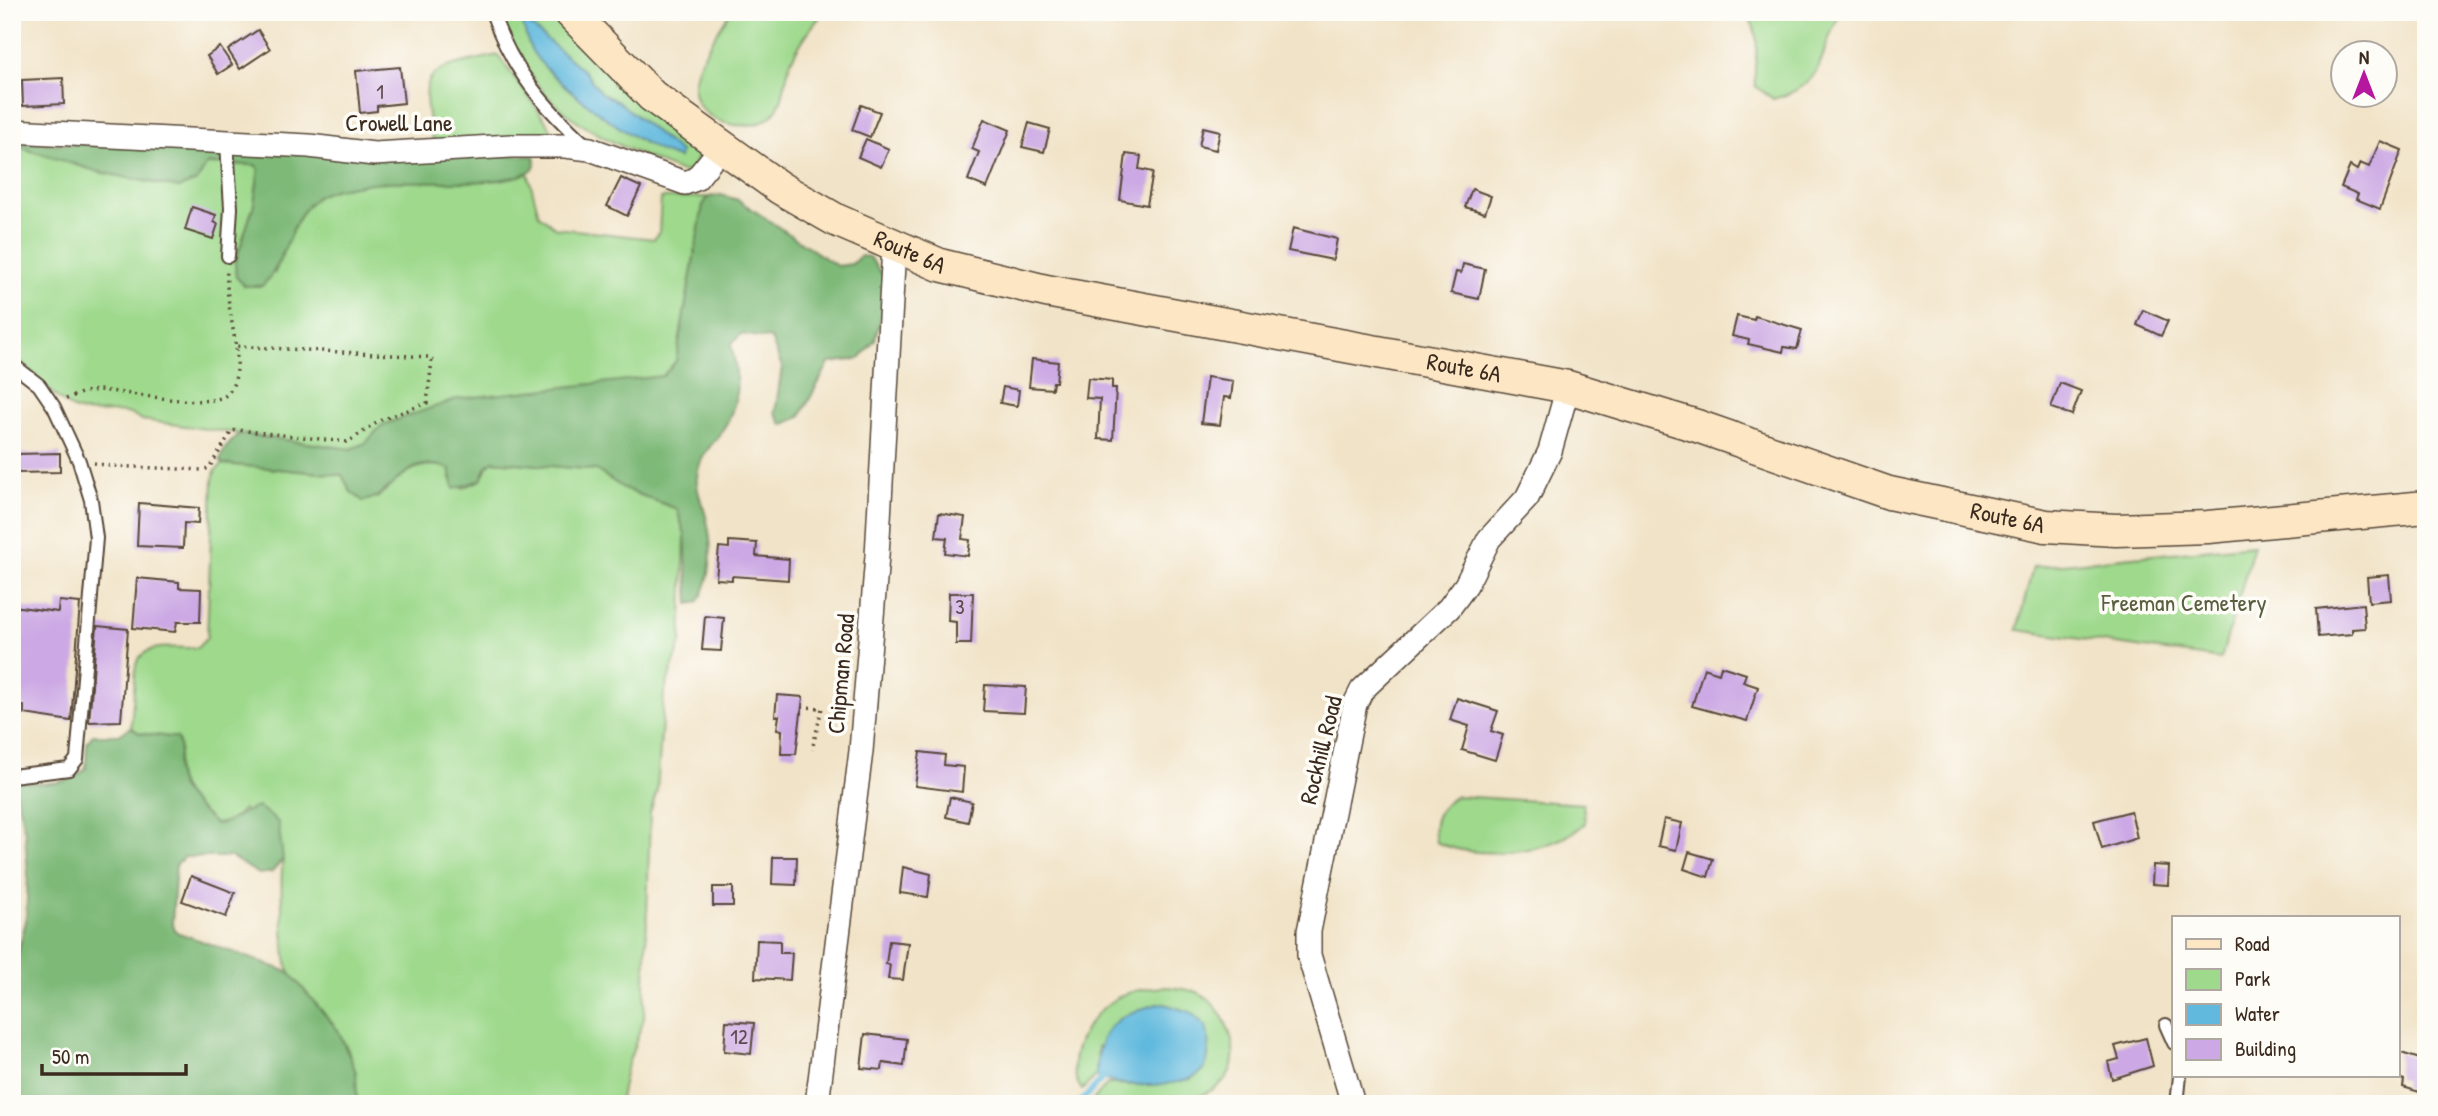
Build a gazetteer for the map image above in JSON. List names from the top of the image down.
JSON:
{
  "streets": {
    "main road": ["Route 6A"],
    "street": ["Crowell Lane", "Chipman Road", "Rockhill Road"]
  },
  "crossings": [
    ["Crowell Lane", "Route 6A"],
    ["Route 6A", "Chipman Road"],
    ["Route 6A", "Rockhill Road"]
  ],
  "parks": ["Freeman Cemetery"],
  "house_numbers": ["1", "3", "12"],
  "legend": [
    "Road",
    "Park",
    "Water",
    "Building"
  ],
  "scale_bar": "50 m",
  "north": "top"
}
